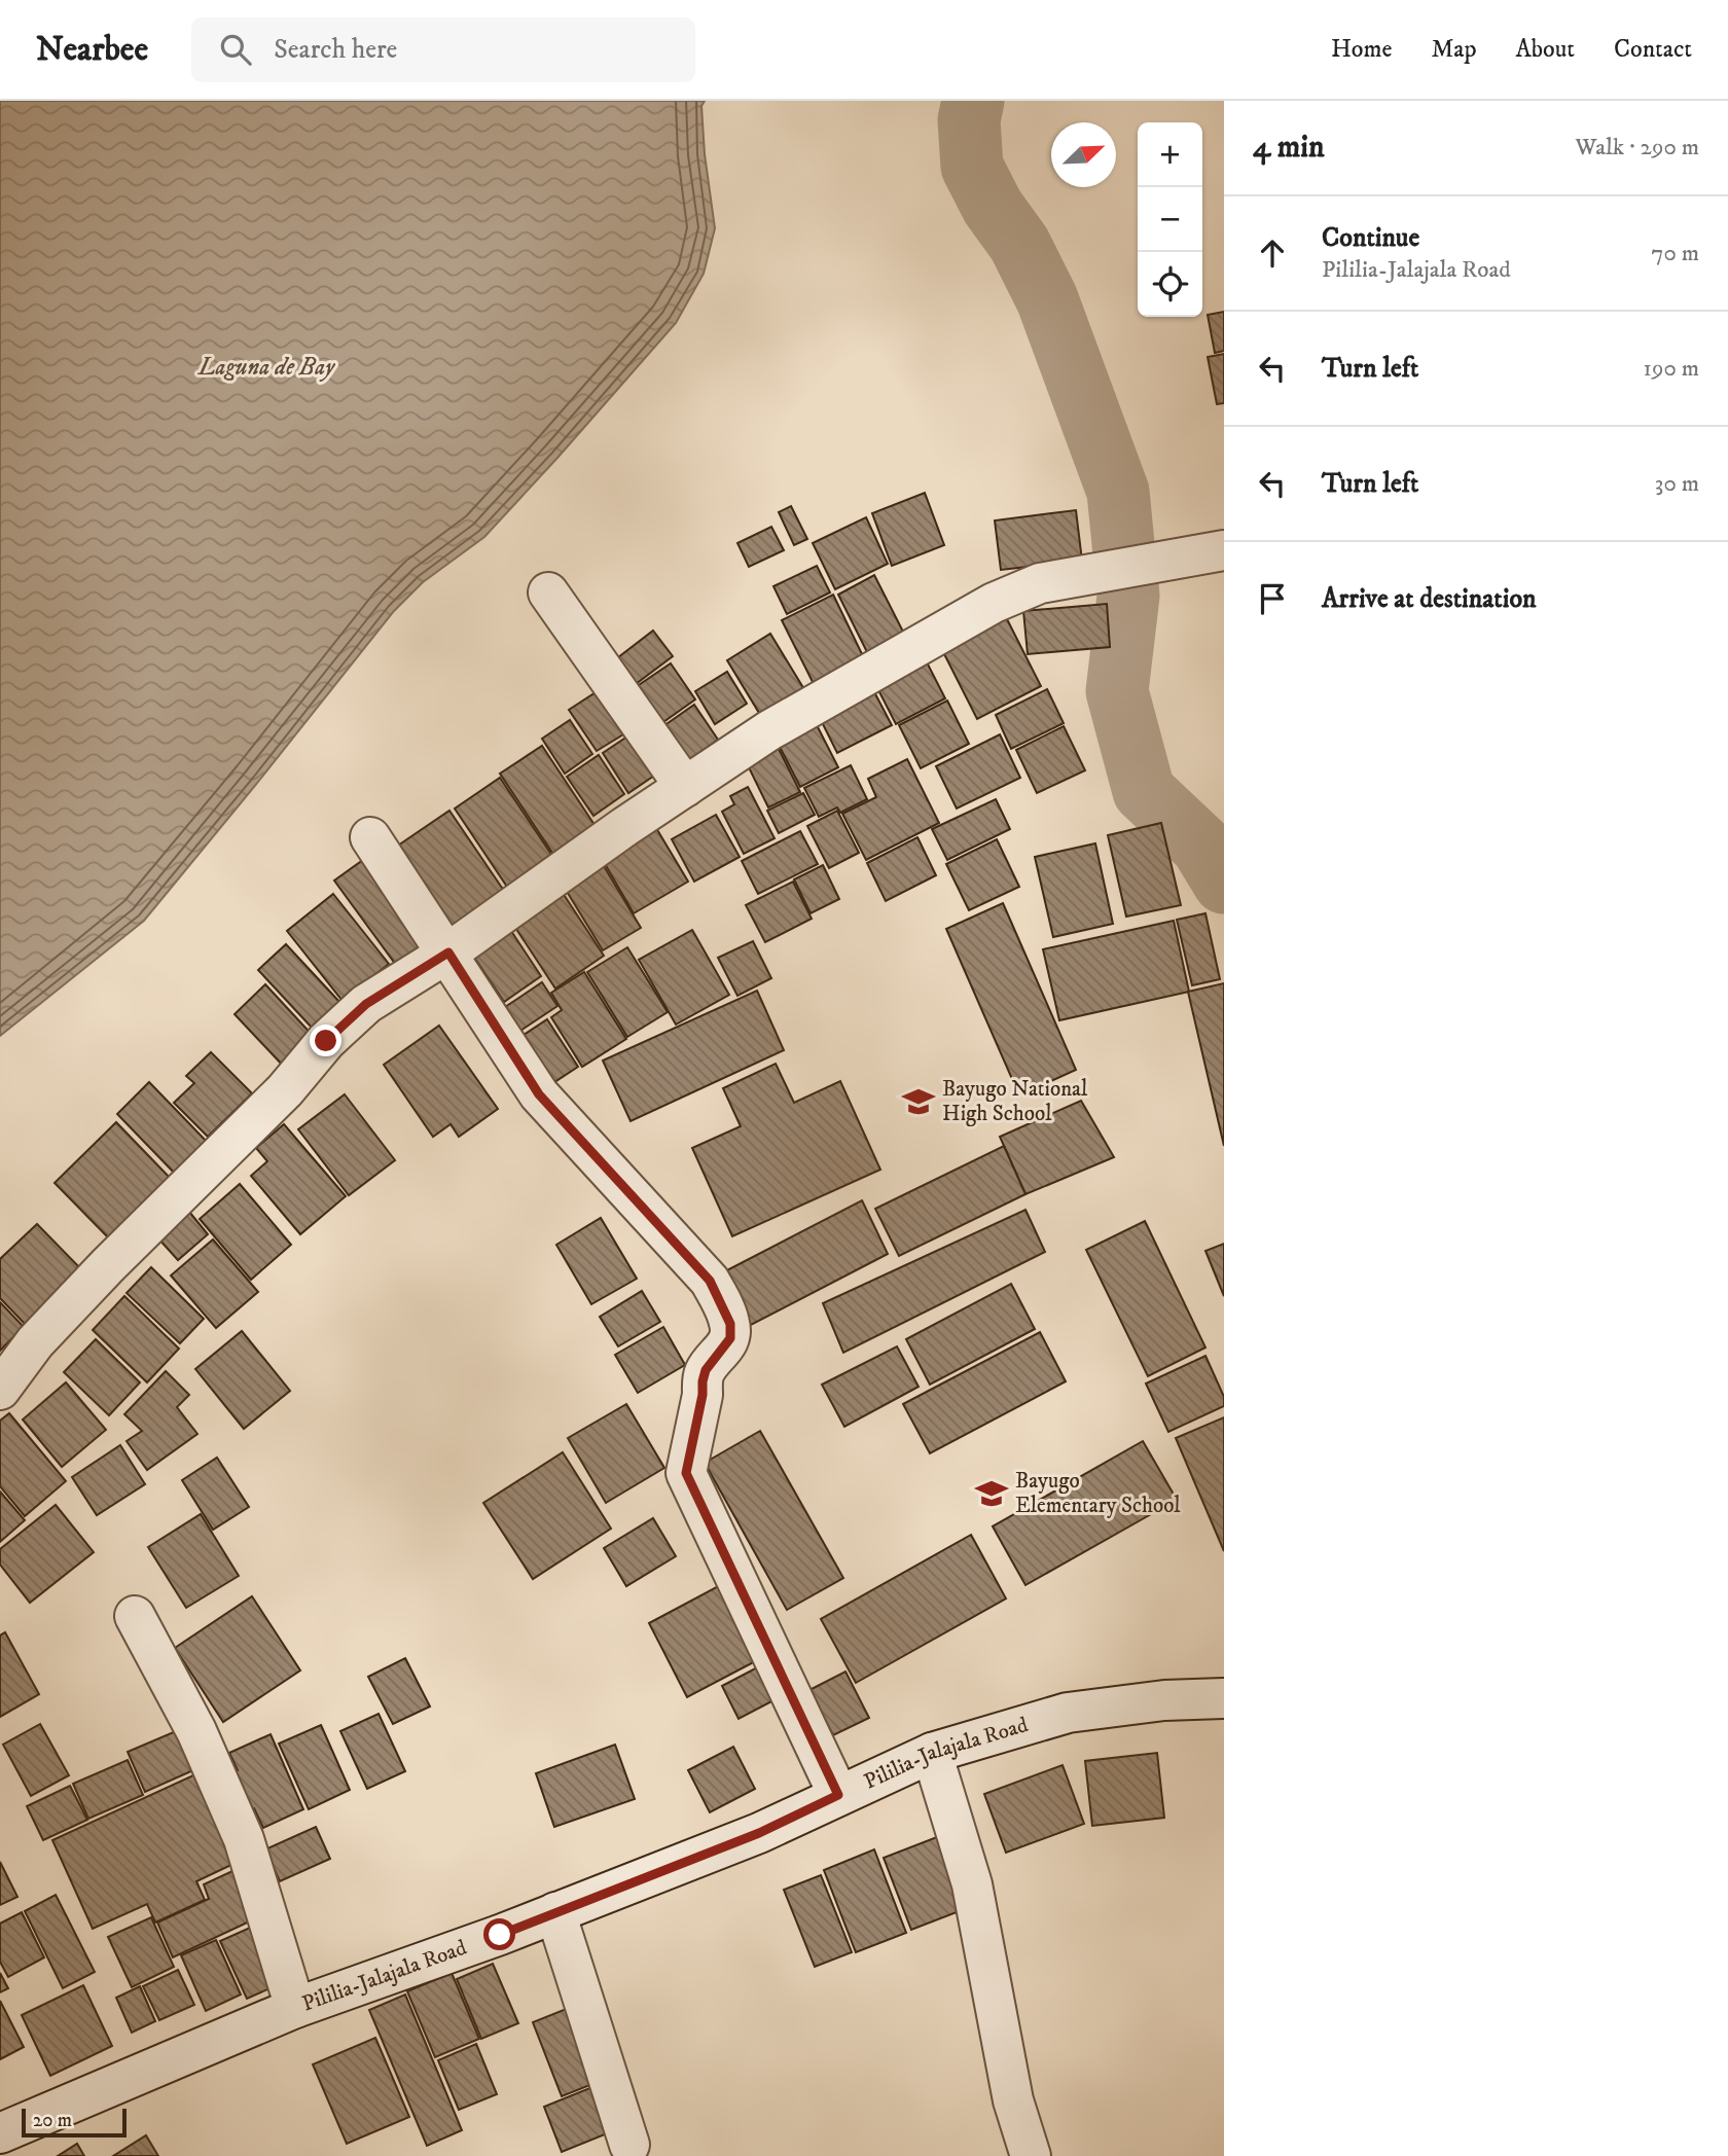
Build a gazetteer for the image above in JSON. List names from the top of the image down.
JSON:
{
  "streets": {
    "street": ["Pililia-Jalajala Road"]
  },
  "water": ["Laguna de Bay"],
  "places": {
    "school or university": ["Bayugo National High School", "Bayugo Elementary School"]
  },
  "scale_bar": "20 m",
  "north": "top right",
  "page": {
    "header": "Nearbee",
    "search": "Search here",
    "nav": [
      "Home",
      "Map",
      "About",
      "Contact"
    ],
    "heading": ["4 min", "Walk · 290 m"],
    "map_buttons": ["+", "−"],
    "list": [
      ["Continue", "Pililia-Jalajala Road", "70 m"],
      ["Turn left", "190 m"],
      ["Turn left", "30 m"],
      "Arrive at destination"
    ],
    "scale": "20 m"
  }
}
